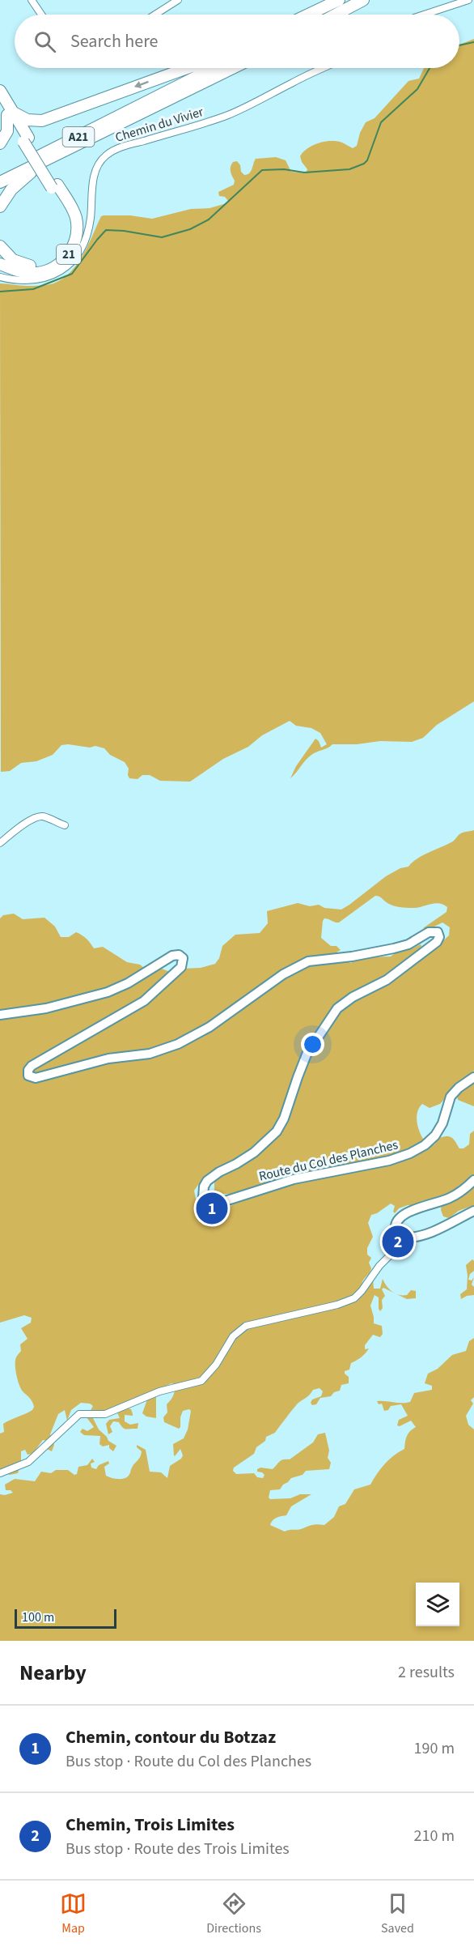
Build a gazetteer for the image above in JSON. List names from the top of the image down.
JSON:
{
  "streets": {
    "highway": ["A21", "21"],
    "street": ["Chemin du Vivier", "Route du Col des Planches"]
  },
  "scale_bar": "100 m",
  "page": {
    "search": "Search here",
    "pins": ["1", "2"],
    "scale": "100 m",
    "heading": ["Nearby", "2 results"],
    "list": [
      {
        "mark": "1",
        "name": "Chemin, contour du Botzaz",
        "note": "Bus stop · Route du Col des Planches",
        "value": "190 m"
      },
      {
        "mark": "2",
        "name": "Chemin, Trois Limites",
        "note": "Bus stop · Route des Trois Limites",
        "value": "210 m"
      }
    ],
    "nav": ["Map", "Directions", "Saved"]
  }
}
